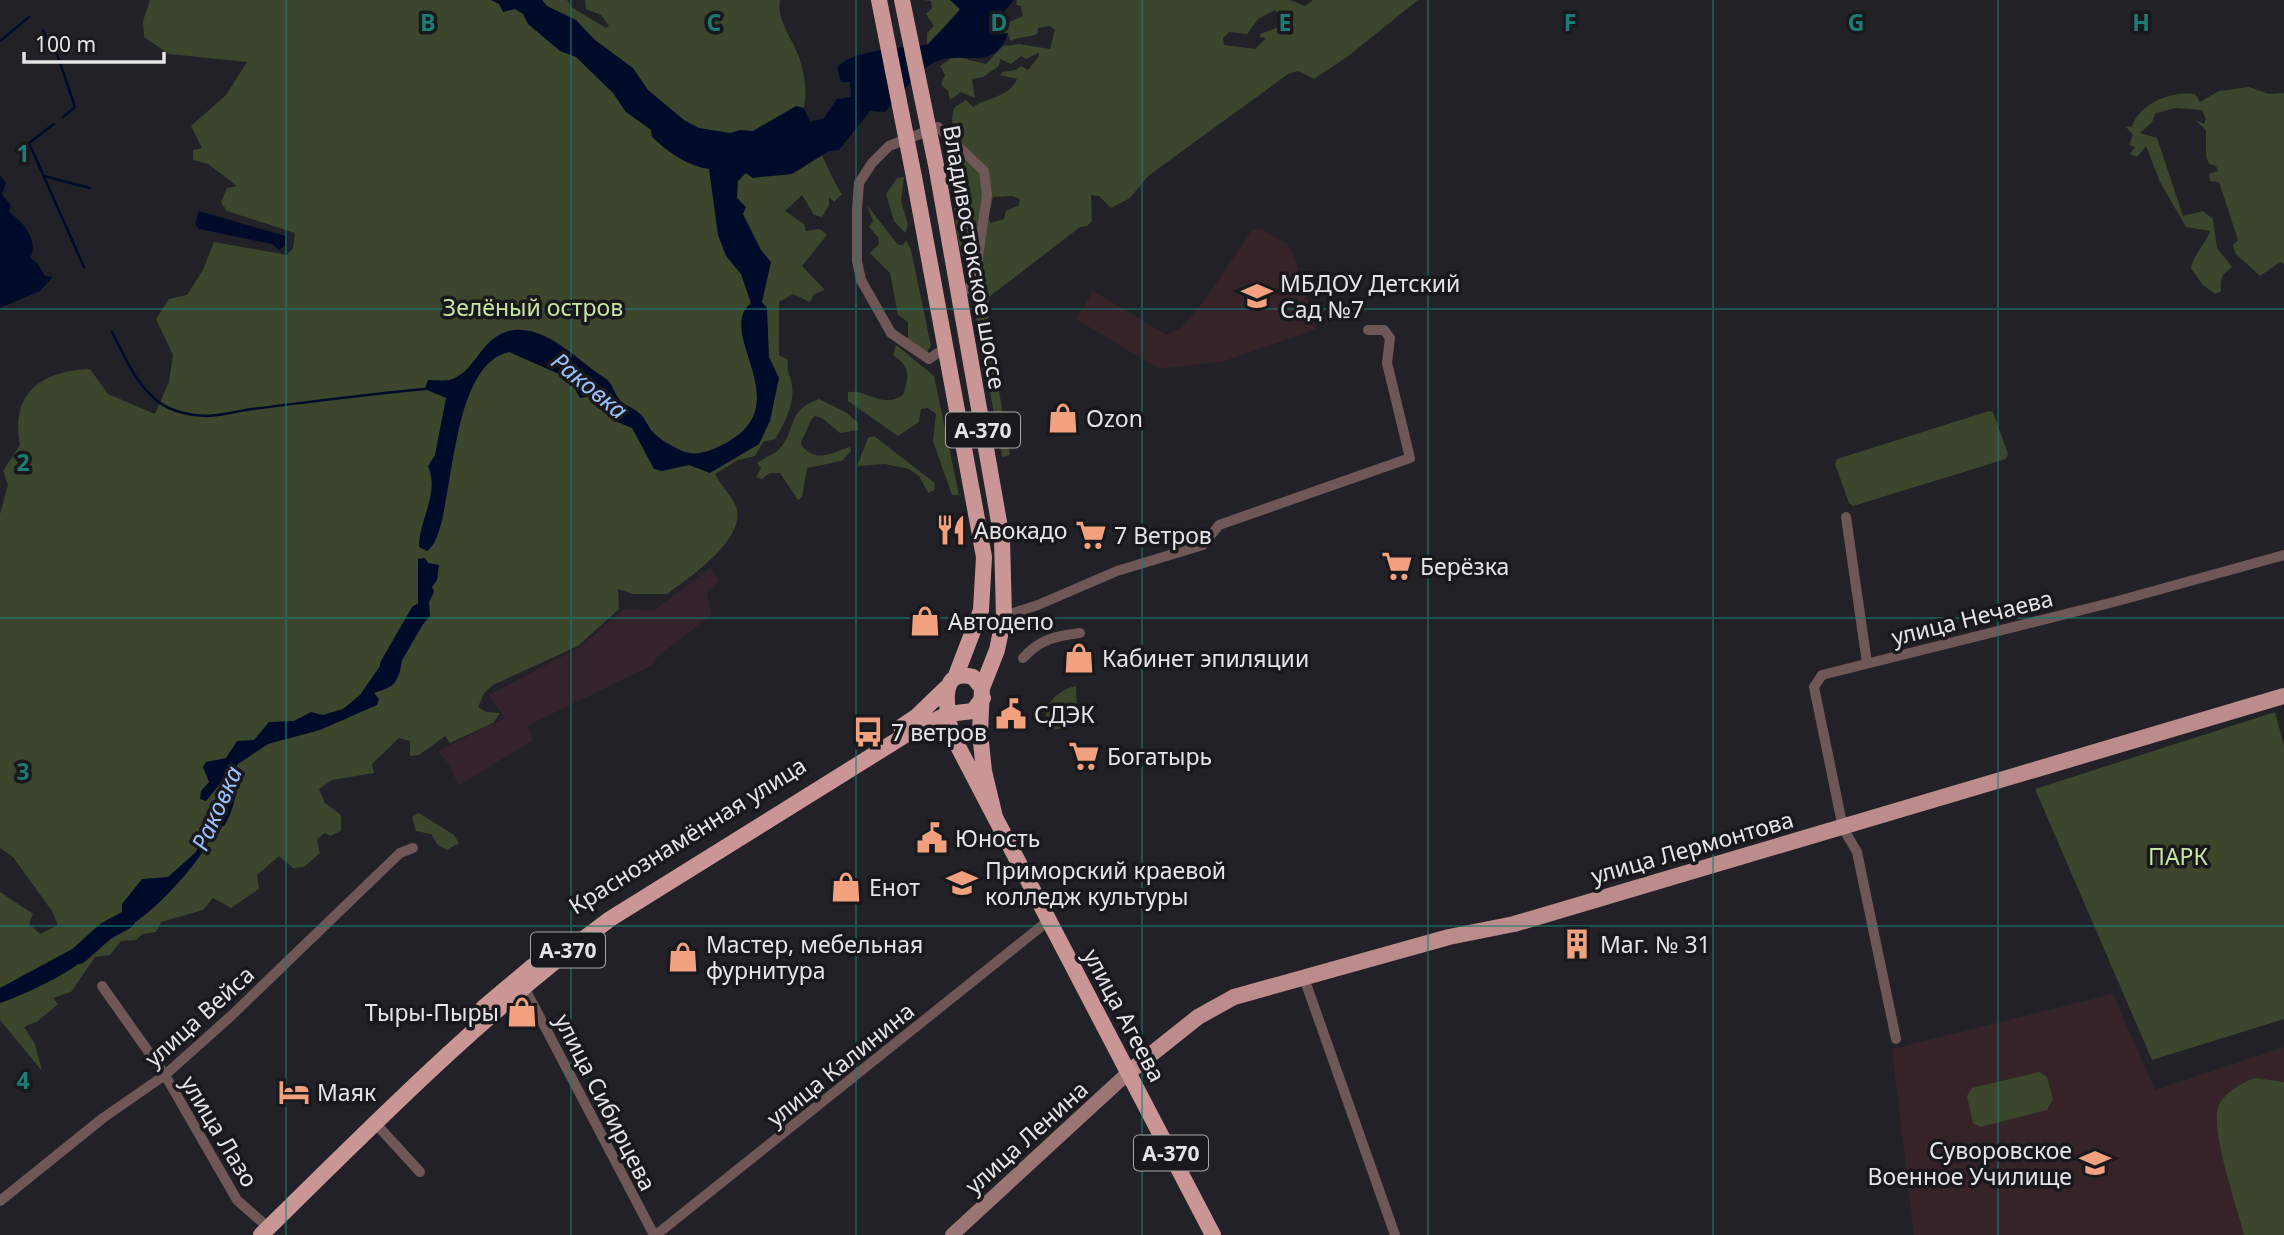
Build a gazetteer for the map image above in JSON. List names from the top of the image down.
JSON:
{
  "streets": {
    "highway": [
      "Владивостокское шоссе",
      "А-370",
      "Краснознамённая улица",
      "улица Агеева"
    ],
    "main road": ["улица Лермонтова", "улица Ленина"],
    "street": [
      "улица Нечаева",
      "улица Вейса",
      "улица Калинина",
      "улица Сибирцева",
      "улица Лазо"
    ]
  },
  "crossings": [
    ["Владивостокское шоссе", "А-370"],
    ["Владивостокское шоссе", "Краснознамённая улица"],
    ["Владивостокское шоссе", "улица Агеева"],
    ["А-370", "Краснознамённая улица"],
    ["А-370", "улица Агеева"],
    ["улица Нечаева", "улица Лермонтова"],
    ["Краснознамённая улица", "улица Агеева"],
    ["Краснознамённая улица", "улица Сибирцева"],
    ["Краснознамённая улица", "улица Лазо"],
    ["улица Лермонтова", "улица Агеева"],
    ["улица Лермонтова", "улица Ленина"],
    ["улица Агеева", "улица Калинина"],
    ["улица Агеева", "улица Ленина"],
    ["улица Вейса", "улица Лазо"],
    ["улица Калинина", "улица Сибирцева"]
  ],
  "water": ["Раковка"],
  "parks": ["Зелёный остров", "ПАРК"],
  "places": {
    "school or university": ["МБДОУ Детский Сад №7", "Приморский краевой колледж культуры", "Суворовское Военное Училище"],
    "shop": [
      "Ozon",
      "Автодепо",
      "Кабинет эпиляции",
      "Енот",
      "Мастер, мебельная фурнитура",
      "Тыры-Пыры"
    ],
    "restaurant": ["Авокадо"],
    "supermarket": ["7 Ветров", "Берёзка", "Богатырь"],
    "public building": ["СДЭК", "Юность"],
    "bus stop": ["7 ветров"],
    "building": ["Маг. № 31"],
    "hotel": ["Маяк"]
  },
  "scale_bar": "100 m",
  "grid": {
    "columns": [
      "B",
      "C",
      "D",
      "E",
      "F",
      "G",
      "H"
    ],
    "rows": [
      "1",
      "2",
      "3",
      "4"
    ]
  }
}
